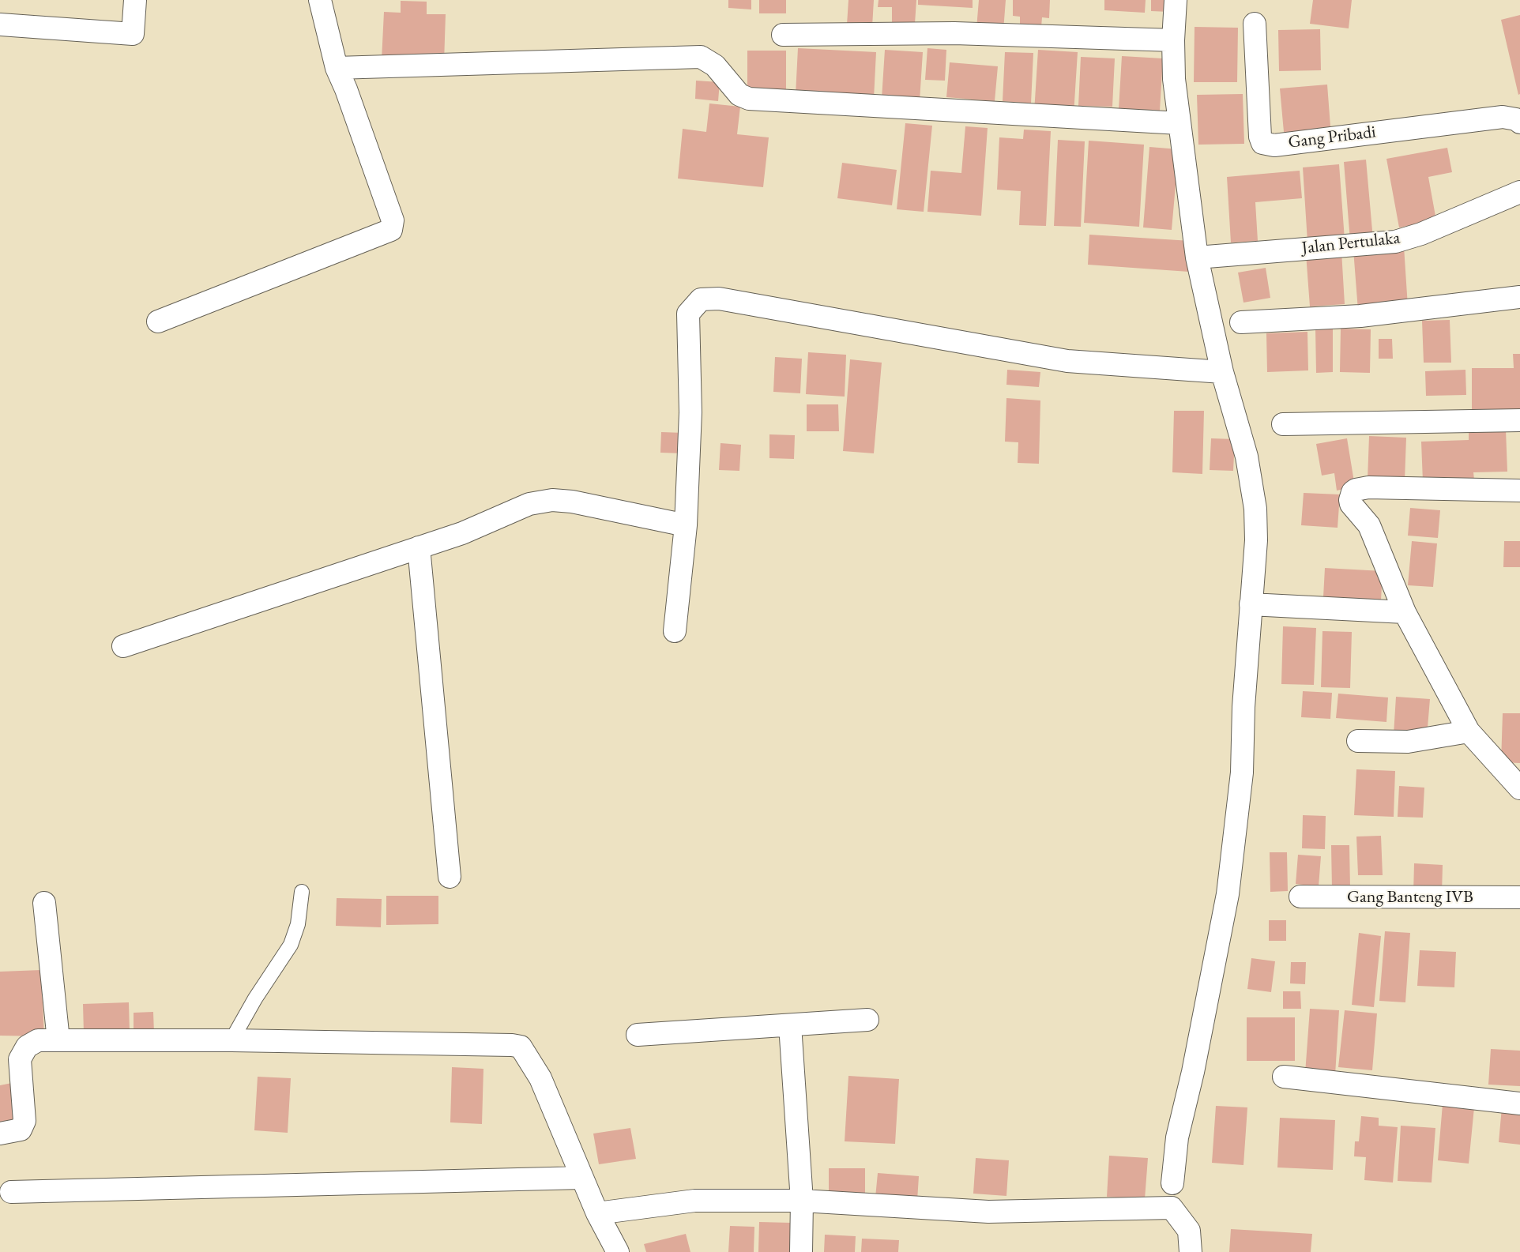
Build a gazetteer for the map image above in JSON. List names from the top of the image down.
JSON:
{
  "streets": {
    "street": ["Gang Pribadi", "Jalan Pertulaka", "Gang Banteng IVB"]
  }
}
